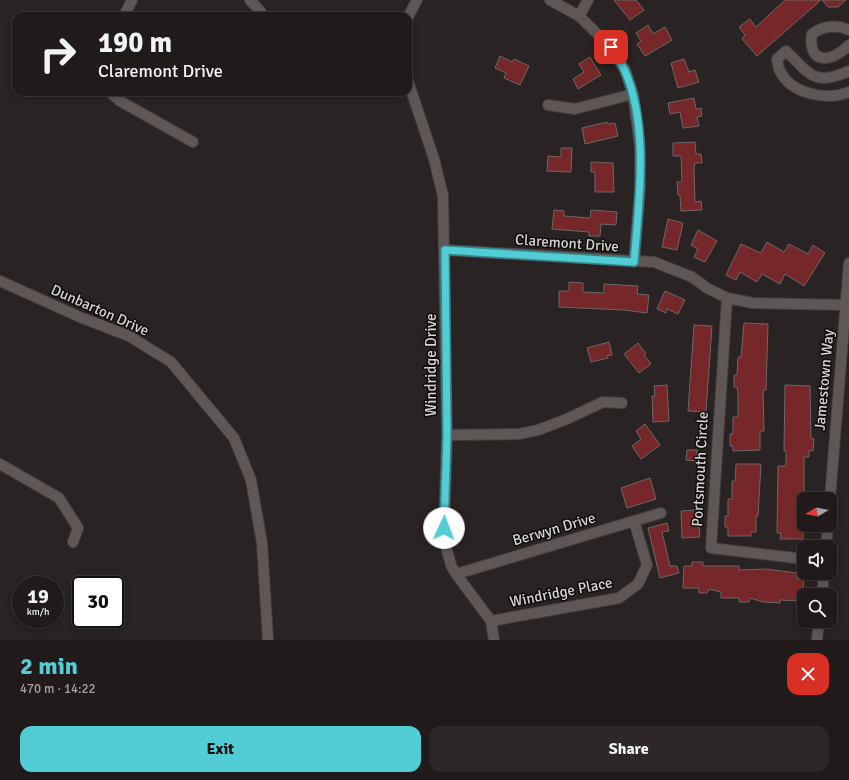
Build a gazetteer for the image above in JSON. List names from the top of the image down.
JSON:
{
  "streets": {
    "street": [
      "Claremont Drive",
      "Dunbarton Drive",
      "Windridge Drive",
      "Jamestown Way",
      "Portsmouth Circle",
      "Berwyn Drive",
      "Windridge Place"
    ]
  },
  "crossings": [
    ["Claremont Drive", "Windridge Drive"],
    ["Claremont Drive", "Jamestown Way"],
    ["Claremont Drive", "Portsmouth Circle"],
    ["Windridge Drive", "Berwyn Drive"],
    ["Windridge Drive", "Windridge Place"],
    ["Berwyn Drive", "Windridge Place"]
  ],
  "north": "left",
  "page": {
    "turn": ["190 m", "Claremont Drive"],
    "speed": "19 km/h",
    "limit": "30",
    "heading": ["2 min", "470 m · 14:22"],
    "buttons": ["Exit", "Share"]
  }
}
